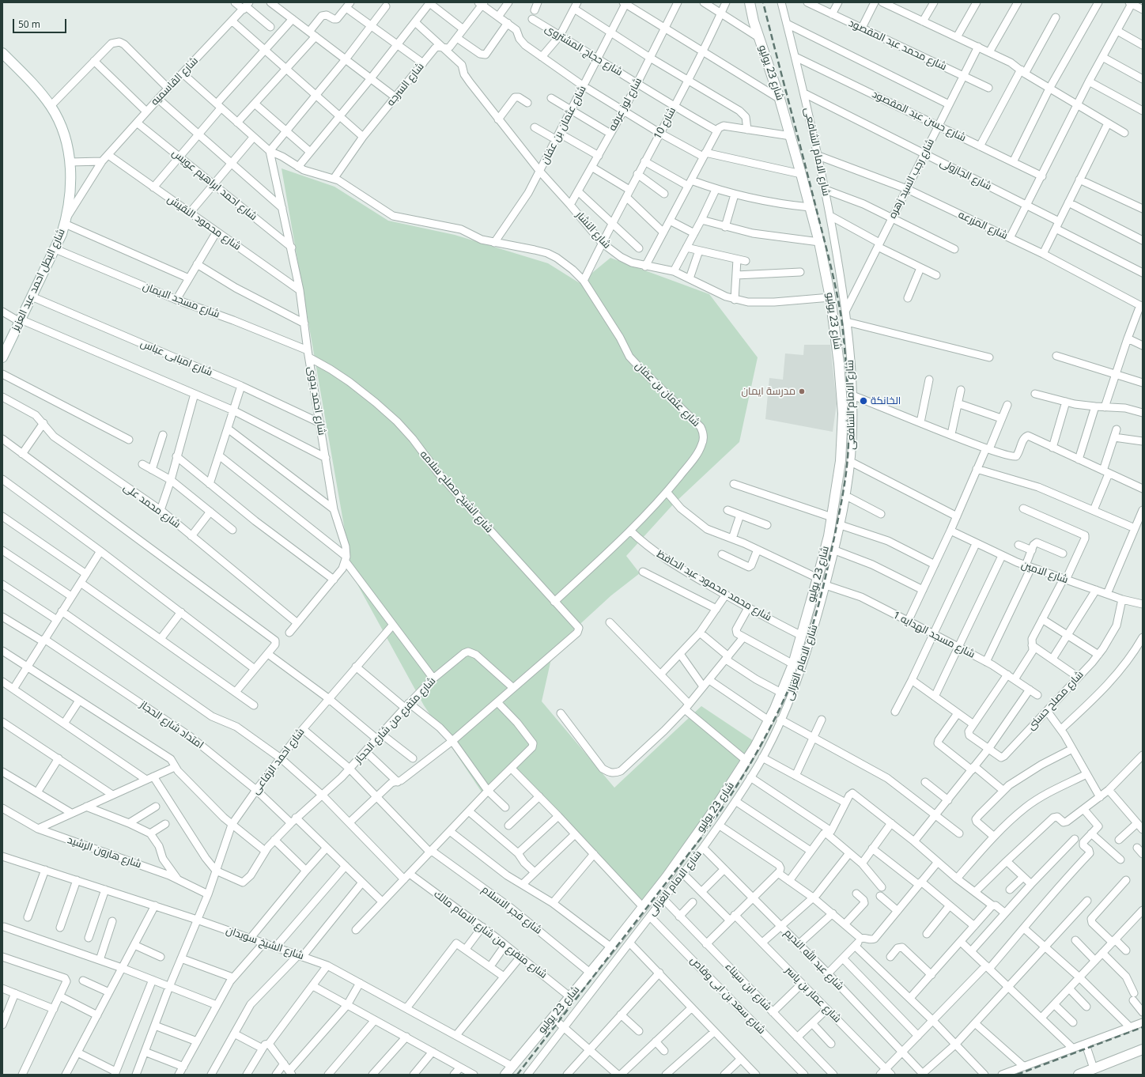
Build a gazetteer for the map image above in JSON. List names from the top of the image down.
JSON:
{
  "streets": {
    "street": [
      "شارع محمد عبد المقصود",
      "شارع حجاج المشتروى",
      "شارع 23 يوليو",
      "شارع القاسميه",
      "شارع السرجه",
      "شارع لوز عرفه",
      "شارع حسن عبد المقصود",
      "شارع 10",
      "شارع عثمان بن عفان",
      "شارع الامام الشافعى",
      "شارع الجازولى",
      "شارع رجب السيد زهره",
      "شارع احمد ابراهيم عويس",
      "شارع محمود النقيش",
      "شارع المزرعه",
      "شارع النشار",
      "شارع البطل احمد عبد العزيز",
      "شارع مسجد الايمان",
      "شارع امبابى عباس",
      "شارع احمد بدوى",
      "شارع الشيخ مصلح سلامه",
      "شارع محمد على",
      "شارع الامين",
      "شارع محمد محمود عبد الحافظ",
      "شارع مسجد الهدايه 1",
      "شارع الامام الغزالى",
      "شارع مصلح حسنى",
      "شارع متفرع من شارع الحجاز",
      "امتداد شارع الحجاز",
      "شارع احمد الرفاعى",
      "شارع هارون الرشيد",
      "شارع فجر الاسلام",
      "شارع متفرع من شارع الامام مالك",
      "شارع الشيخ سويدان",
      "شارع عبد الله النديم",
      "شارع ابن سيناء",
      "شارع عمار بن ياسر",
      "شارع سعد بن ابى وقاص"
    ]
  },
  "crossings": [
    ["شارع محمد عبد المقصود", "شارع رجب السيد زهره"],
    ["شارع حجاج المشتروى", "شارع لوز عرفه"],
    ["شارع حجاج المشتروى", "شارع 10"],
    ["شارع حجاج المشتروى", "شارع عثمان بن عفان"],
    ["شارع 23 يوليو", "شارع النشار"],
    ["شارع 23 يوليو", "شارع محمد محمود عبد الحافظ"],
    ["شارع 23 يوليو", "شارع فجر الاسلام"],
    ["شارع 23 يوليو", "شارع متفرع من شارع الامام مالك"],
    ["شارع 23 يوليو", "شارع الشيخ سويدان"],
    ["شارع القاسميه", "شارع عثمان بن عفان"],
    ["شارع القاسميه", "شارع احمد ابراهيم عويس"],
    ["شارع القاسميه", "شارع محمود النقيش"],
    ["شارع القاسميه", "شارع البطل احمد عبد العزيز"],
    ["شارع السرجه", "شارع عثمان بن عفان"],
    ["شارع السرجه", "شارع النشار"],
    ["شارع لوز عرفه", "شارع النشار"],
    ["شارع حسن عبد المقصود", "شارع رجب السيد زهره"],
    ["شارع 10", "شارع عثمان بن عفان"],
    ["شارع 10", "شارع النشار"],
    ["شارع عثمان بن عفان", "شارع النشار"],
    ["شارع عثمان بن عفان", "شارع احمد بدوى"],
    ["شارع عثمان بن عفان", "شارع الشيخ مصلح سلامه"],
    ["شارع عثمان بن عفان", "شارع محمد محمود عبد الحافظ"],
    ["شارع الامام الشافعى", "شارع الجازولى"],
    ["شارع الامام الشافعى", "شارع رجب السيد زهره"],
    ["شارع الامام الشافعى", "شارع المزرعه"],
    ["شارع الامام الشافعى", "شارع مسجد الهدايه 1"],
    ["شارع الامام الشافعى", "شارع الامام الغزالى"],
    ["شارع الجازولى", "شارع رجب السيد زهره"],
    ["شارع رجب السيد زهره", "شارع المزرعه"],
    ["شارع احمد ابراهيم عويس", "شارع احمد بدوى"],
    ["شارع محمود النقيش", "شارع احمد بدوى"],
    ["شارع البطل احمد عبد العزيز", "شارع مسجد الايمان"],
    ["شارع البطل احمد عبد العزيز", "شارع امبابى عباس"],
    ["شارع مسجد الايمان", "شارع احمد بدوى"],
    ["شارع مسجد الايمان", "شارع الشيخ مصلح سلامه"],
    ["شارع امبابى عباس", "شارع احمد بدوى"],
    ["شارع احمد بدوى", "شارع الشيخ مصلح سلامه"],
    ["شارع الشيخ مصلح سلامه", "شارع متفرع من شارع الحجاز"],
    ["شارع الامين", "شارع مصلح حسنى"],
    ["شارع مسجد الهدايه 1", "شارع الامام الغزالى"],
    ["شارع الامام الغزالى", "شارع عبد الله النديم"],
    ["شارع الامام الغزالى", "شارع ابن سيناء"],
    ["شارع الامام الغزالى", "شارع عمار بن ياسر"],
    ["شارع الامام الغزالى", "شارع سعد بن ابى وقاص"],
    ["شارع متفرع من شارع الحجاز", "امتداد شارع الحجاز"],
    ["شارع متفرع من شارع الحجاز", "شارع احمد الرفاعى"],
    ["شارع متفرع من شارع الحجاز", "شارع فجر الاسلام"],
    ["شارع متفرع من شارع الحجاز", "شارع متفرع من شارع الامام مالك"],
    ["امتداد شارع الحجاز", "شارع احمد الرفاعى"],
    ["شارع احمد الرفاعى", "شارع هارون الرشيد"],
    ["شارع احمد الرفاعى", "شارع فجر الاسلام"],
    ["شارع احمد الرفاعى", "شارع متفرع من شارع الامام مالك"],
    ["شارع احمد الرفاعى", "شارع الشيخ سويدان"]
  ],
  "places": ["مدرسة ايمان", "الخانكة"],
  "scale_bar": "50 m"
}
